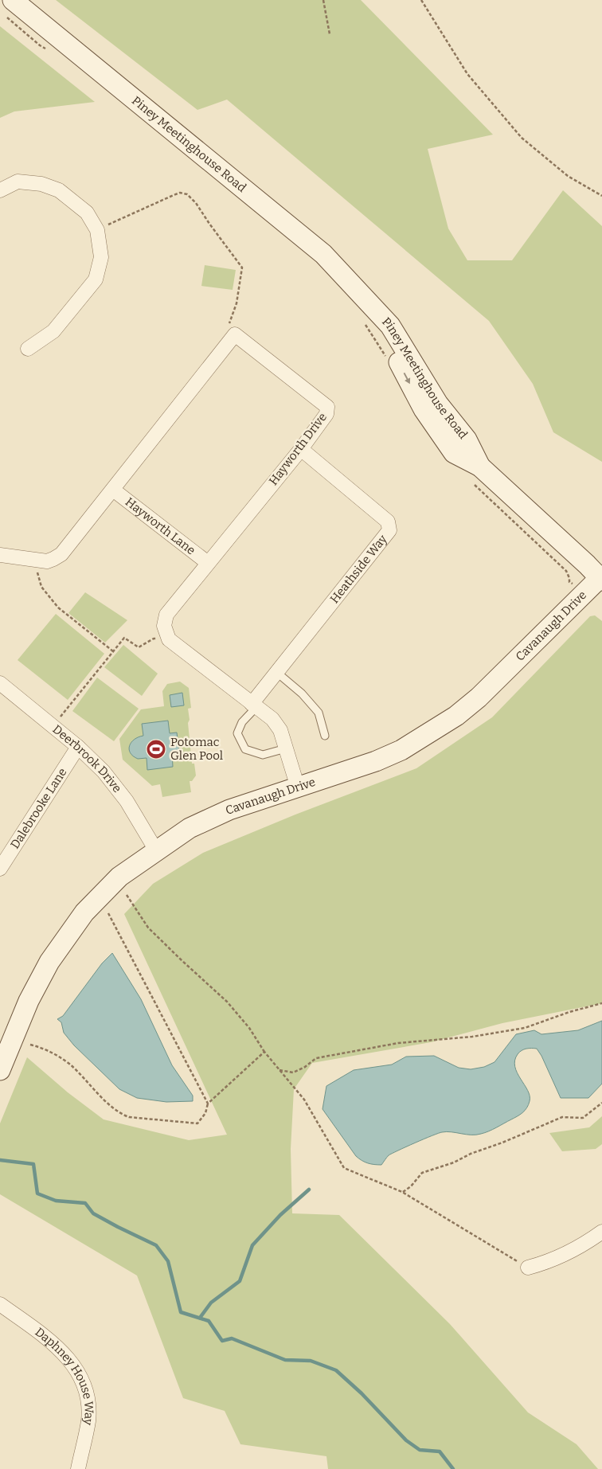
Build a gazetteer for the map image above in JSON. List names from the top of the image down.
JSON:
{
  "streets": {
    "main road": ["Piney Meetinghouse Road", "Cavanaugh Drive"],
    "street": [
      "Hayworth Drive",
      "Hayworth Lane",
      "Heathside Way",
      "Deerbrook Drive",
      "Dalebrooke Lane",
      "Daphney House Way"
    ]
  },
  "crossings": [
    ["Piney Meetinghouse Road", "Cavanaugh Drive"],
    ["Hayworth Drive", "Hayworth Lane"],
    ["Hayworth Drive", "Heathside Way"],
    ["Cavanaugh Drive", "Deerbrook Drive"],
    ["Deerbrook Drive", "Dalebrooke Lane"]
  ],
  "places": {
    "sports": ["Potomac Glen Pool"]
  }
}
